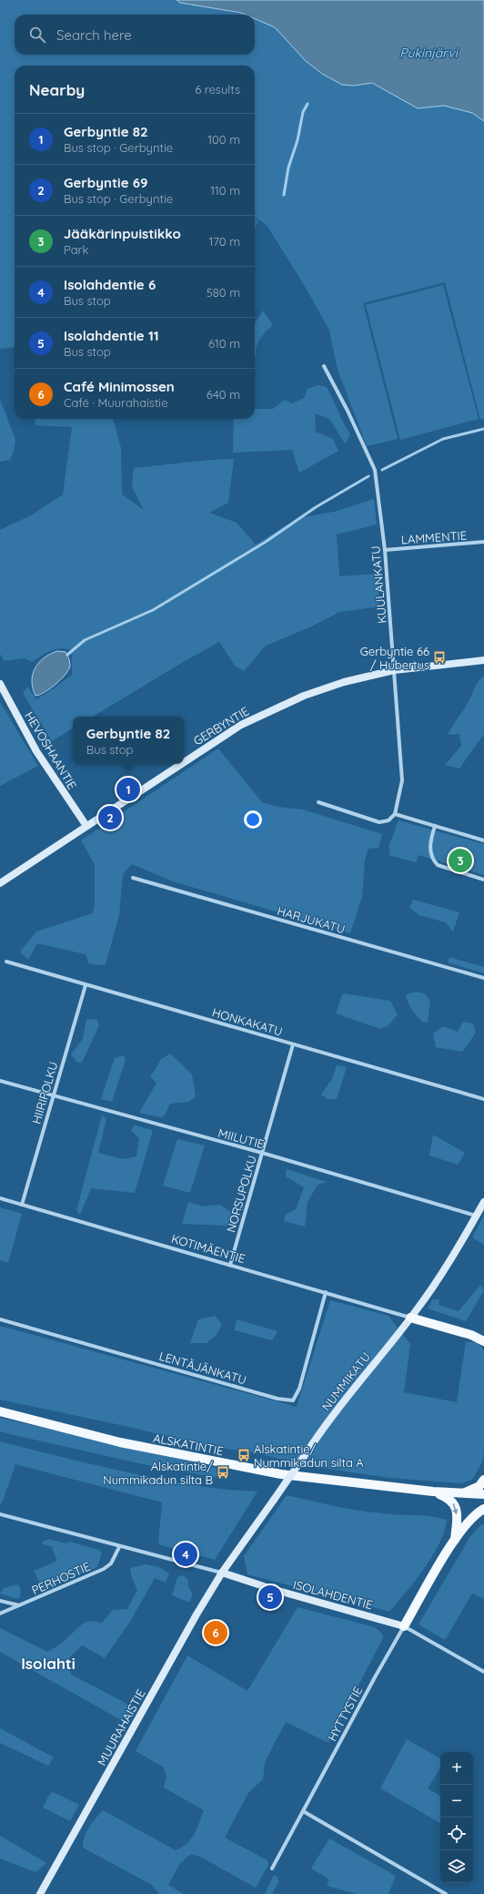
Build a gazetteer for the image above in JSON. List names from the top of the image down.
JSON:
{
  "streets": {
    "main road": ["ALSKATINTIE"],
    "street": [
      "LAMMENTIE",
      "KUULANKATU",
      "GERBYNTIE",
      "HEVOSHAANTIE",
      "HARJUKATU",
      "HONKAKATU",
      "HIIRIPOLKU",
      "MIILUTIE",
      "NORSUPOLKU",
      "KOTIMÄENTIE",
      "LENTÄJÄNKATU",
      "NUMMIKATU",
      "PERHOSTIE",
      "ISOLAHDENTIE",
      "HYTTYSTIE",
      "MUURAHAISTIE"
    ]
  },
  "crossings": [
    ["LAMMENTIE", "KUULANKATU"],
    ["KUULANKATU", "GERBYNTIE"],
    ["GERBYNTIE", "HEVOSHAANTIE"],
    ["HONKAKATU", "HIIRIPOLKU"],
    ["HONKAKATU", "NORSUPOLKU"],
    ["HIIRIPOLKU", "MIILUTIE"],
    ["HIIRIPOLKU", "KOTIMÄENTIE"],
    ["MIILUTIE", "NORSUPOLKU"],
    ["MIILUTIE", "NUMMIKATU"],
    ["NORSUPOLKU", "KOTIMÄENTIE"],
    ["KOTIMÄENTIE", "LENTÄJÄNKATU"],
    ["KOTIMÄENTIE", "NUMMIKATU"],
    ["NUMMIKATU", "ISOLAHDENTIE"],
    ["NUMMIKATU", "MUURAHAISTIE"],
    ["PERHOSTIE", "ISOLAHDENTIE"],
    ["ISOLAHDENTIE", "HYTTYSTIE"],
    ["ISOLAHDENTIE", "MUURAHAISTIE"]
  ],
  "districts": ["Isolahti"],
  "water": ["Pukinjärvi"],
  "places": {
    "bus stop": ["Gerbyntie 66 / Hubertus", "Alskatintie/ Nummikadun silta A", "Alskatintie/ Nummikadun silta B"]
  },
  "page": {
    "search": "Search here",
    "heading": ["Nearby", "6 results"],
    "list": [
      {
        "mark": "1",
        "name": "Gerbyntie 82",
        "note": "Bus stop · Gerbyntie",
        "value": "100 m"
      },
      {
        "mark": "2",
        "name": "Gerbyntie 69",
        "note": "Bus stop · Gerbyntie",
        "value": "110 m"
      },
      {
        "mark": "3",
        "name": "Jääkärinpuistikko",
        "note": "Park",
        "value": "170 m"
      },
      {
        "mark": "4",
        "name": "Isolahdentie 6",
        "note": "Bus stop",
        "value": "580 m"
      },
      {
        "mark": "5",
        "name": "Isolahdentie 11",
        "note": "Bus stop",
        "value": "610 m"
      },
      {
        "mark": "6",
        "name": "Café Minimossen",
        "note": "Café · Muurahaistie",
        "value": "640 m"
      }
    ],
    "popup": ["Gerbyntie 82", "Bus stop"],
    "pins": [
      "1",
      "2",
      "3",
      "4",
      "5",
      "6"
    ],
    "map_buttons": ["+", "−"]
  }
}
